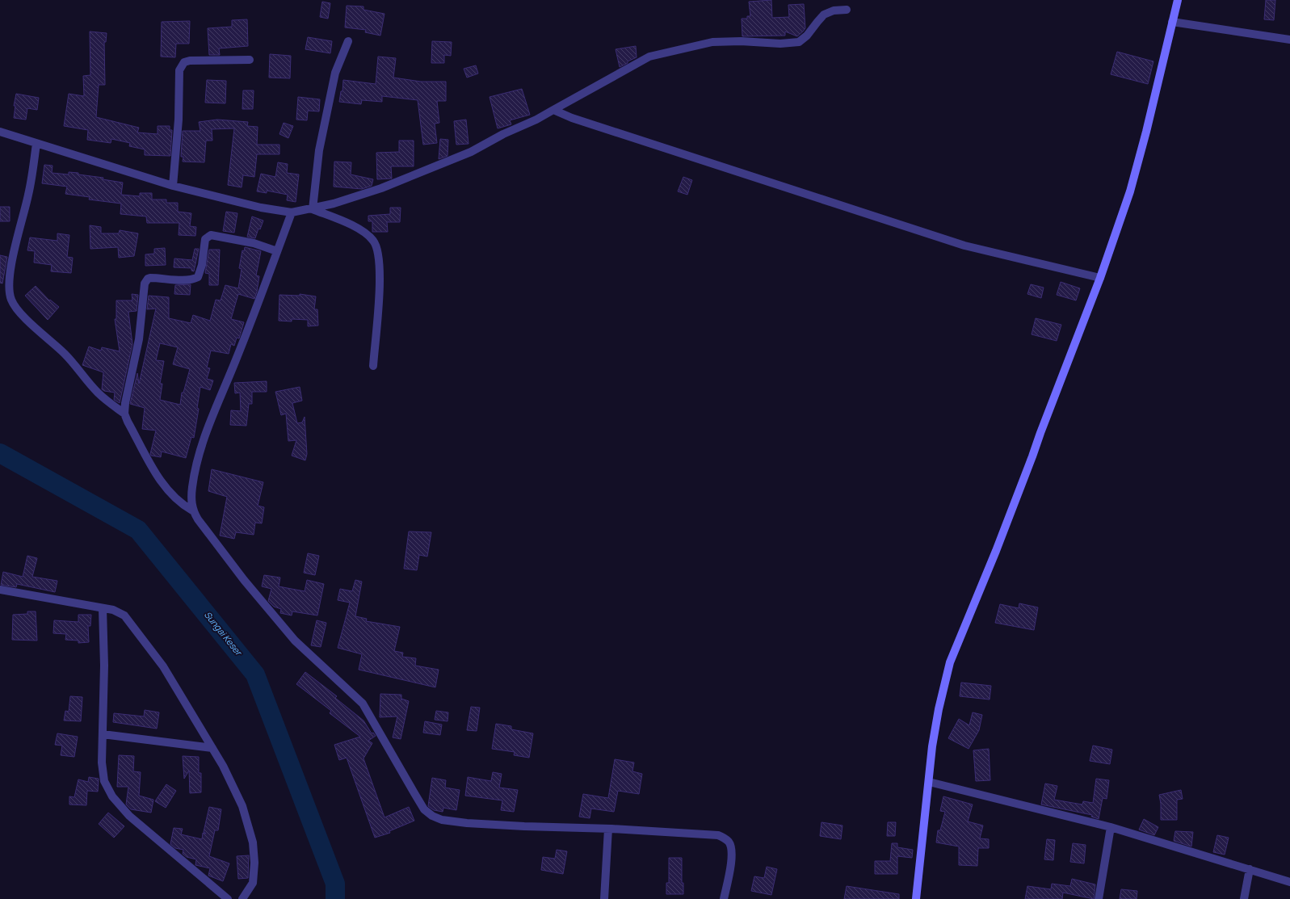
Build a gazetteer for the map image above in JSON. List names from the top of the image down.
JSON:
{
  "water": ["Sungai Keser"]
}
